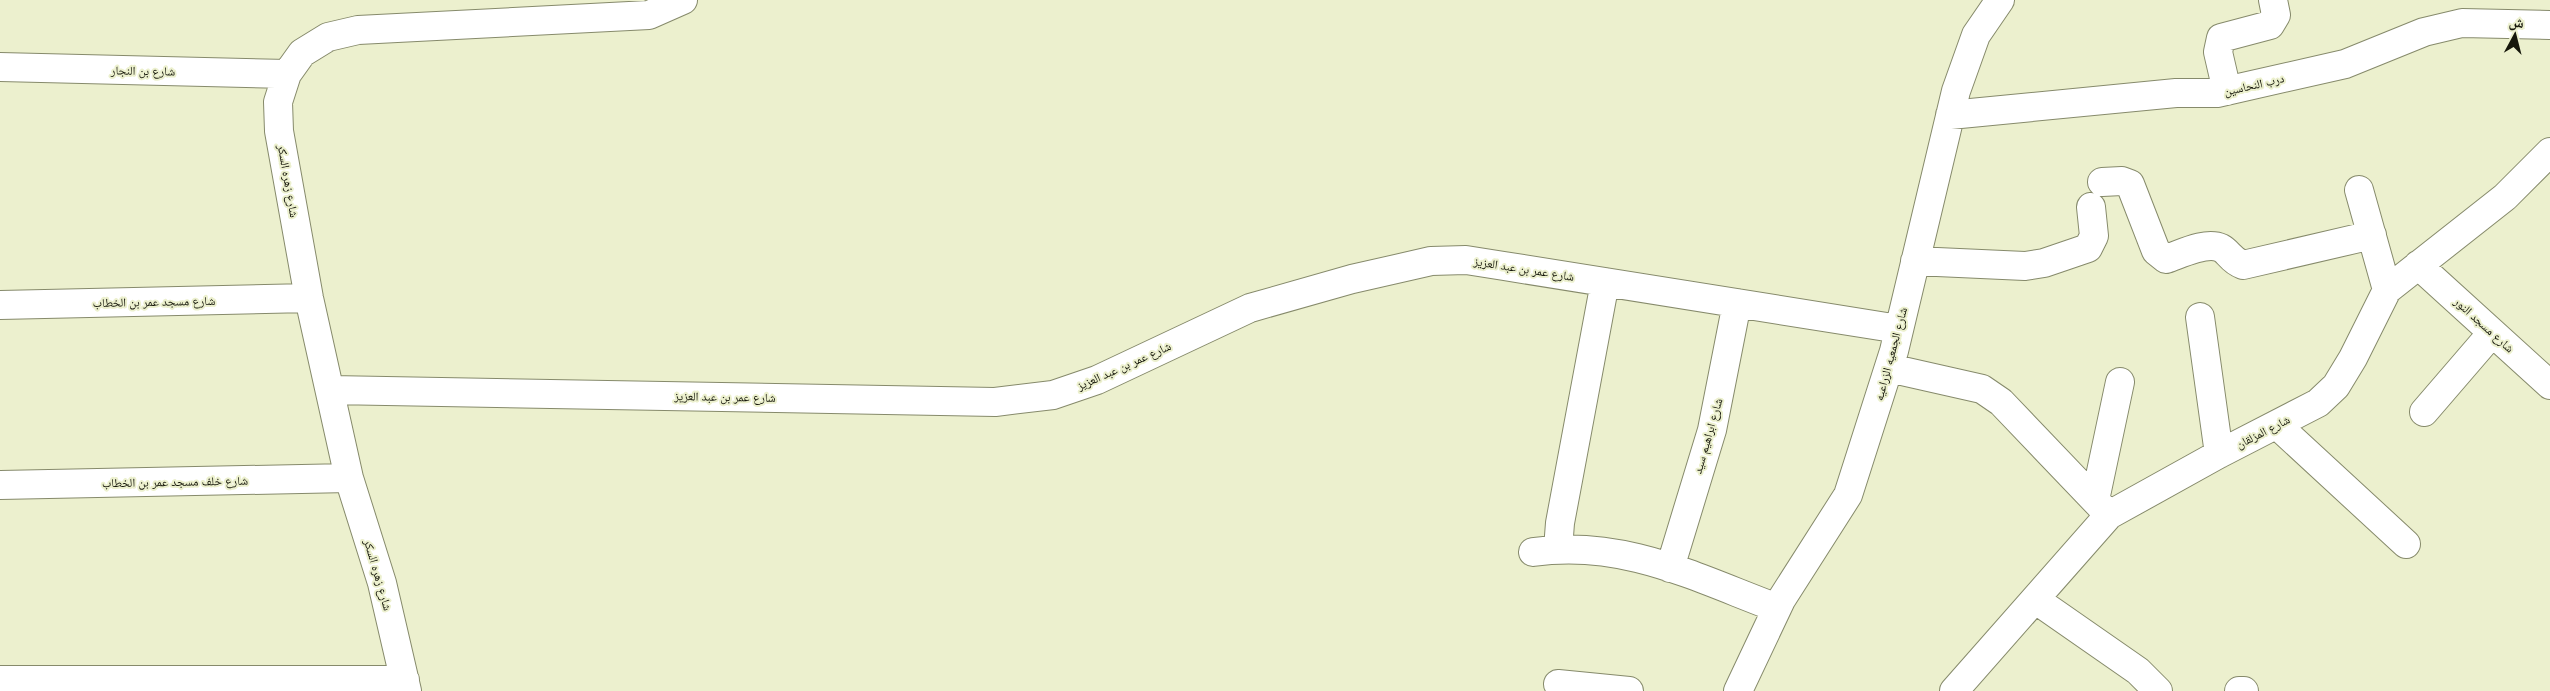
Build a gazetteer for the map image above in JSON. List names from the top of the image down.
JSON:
{
  "streets": {
    "street": [
      "شارع بن النجار",
      "درب النحاسين",
      "شارع زهره السكر",
      "شارع عمر بن عبد العزيز",
      "شارع مسجد عمر بن الخطاب",
      "شارع مسجد النور",
      "شارع الجمعيه الزراعيه",
      "شارع المزلقان",
      "شارع ابراهيم سيد",
      "شارع خلف مسجد عمر بن الخطاب"
    ]
  },
  "crossings": [
    ["شارع بن النجار", "شارع زهره السكر"],
    ["درب النحاسين", "شارع الجمعيه الزراعيه"],
    ["شارع زهره السكر", "شارع عمر بن عبد العزيز"],
    ["شارع زهره السكر", "شارع مسجد عمر بن الخطاب"],
    ["شارع زهره السكر", "شارع خلف مسجد عمر بن الخطاب"],
    ["شارع عمر بن عبد العزيز", "شارع الجمعيه الزراعيه"],
    ["شارع عمر بن عبد العزيز", "شارع ابراهيم سيد"],
    ["شارع مسجد النور", "شارع المزلقان"]
  ],
  "north": "top"
}
